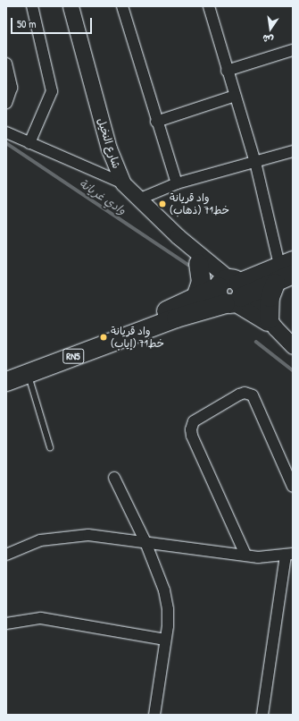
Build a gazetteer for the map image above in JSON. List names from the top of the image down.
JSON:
{
  "streets": {
    "highway": ["RN5"],
    "main road": ["شارع النخيل"]
  },
  "crossings": [
    ["شارع النخيل", "RN5"]
  ],
  "water": ["وادي غريانة"],
  "places": ["واد قريانة خط71 (ذهاب)", "واد قريانة خط71 (إياب)"],
  "scale_bar": "50 m",
  "north": "bottom"
}
